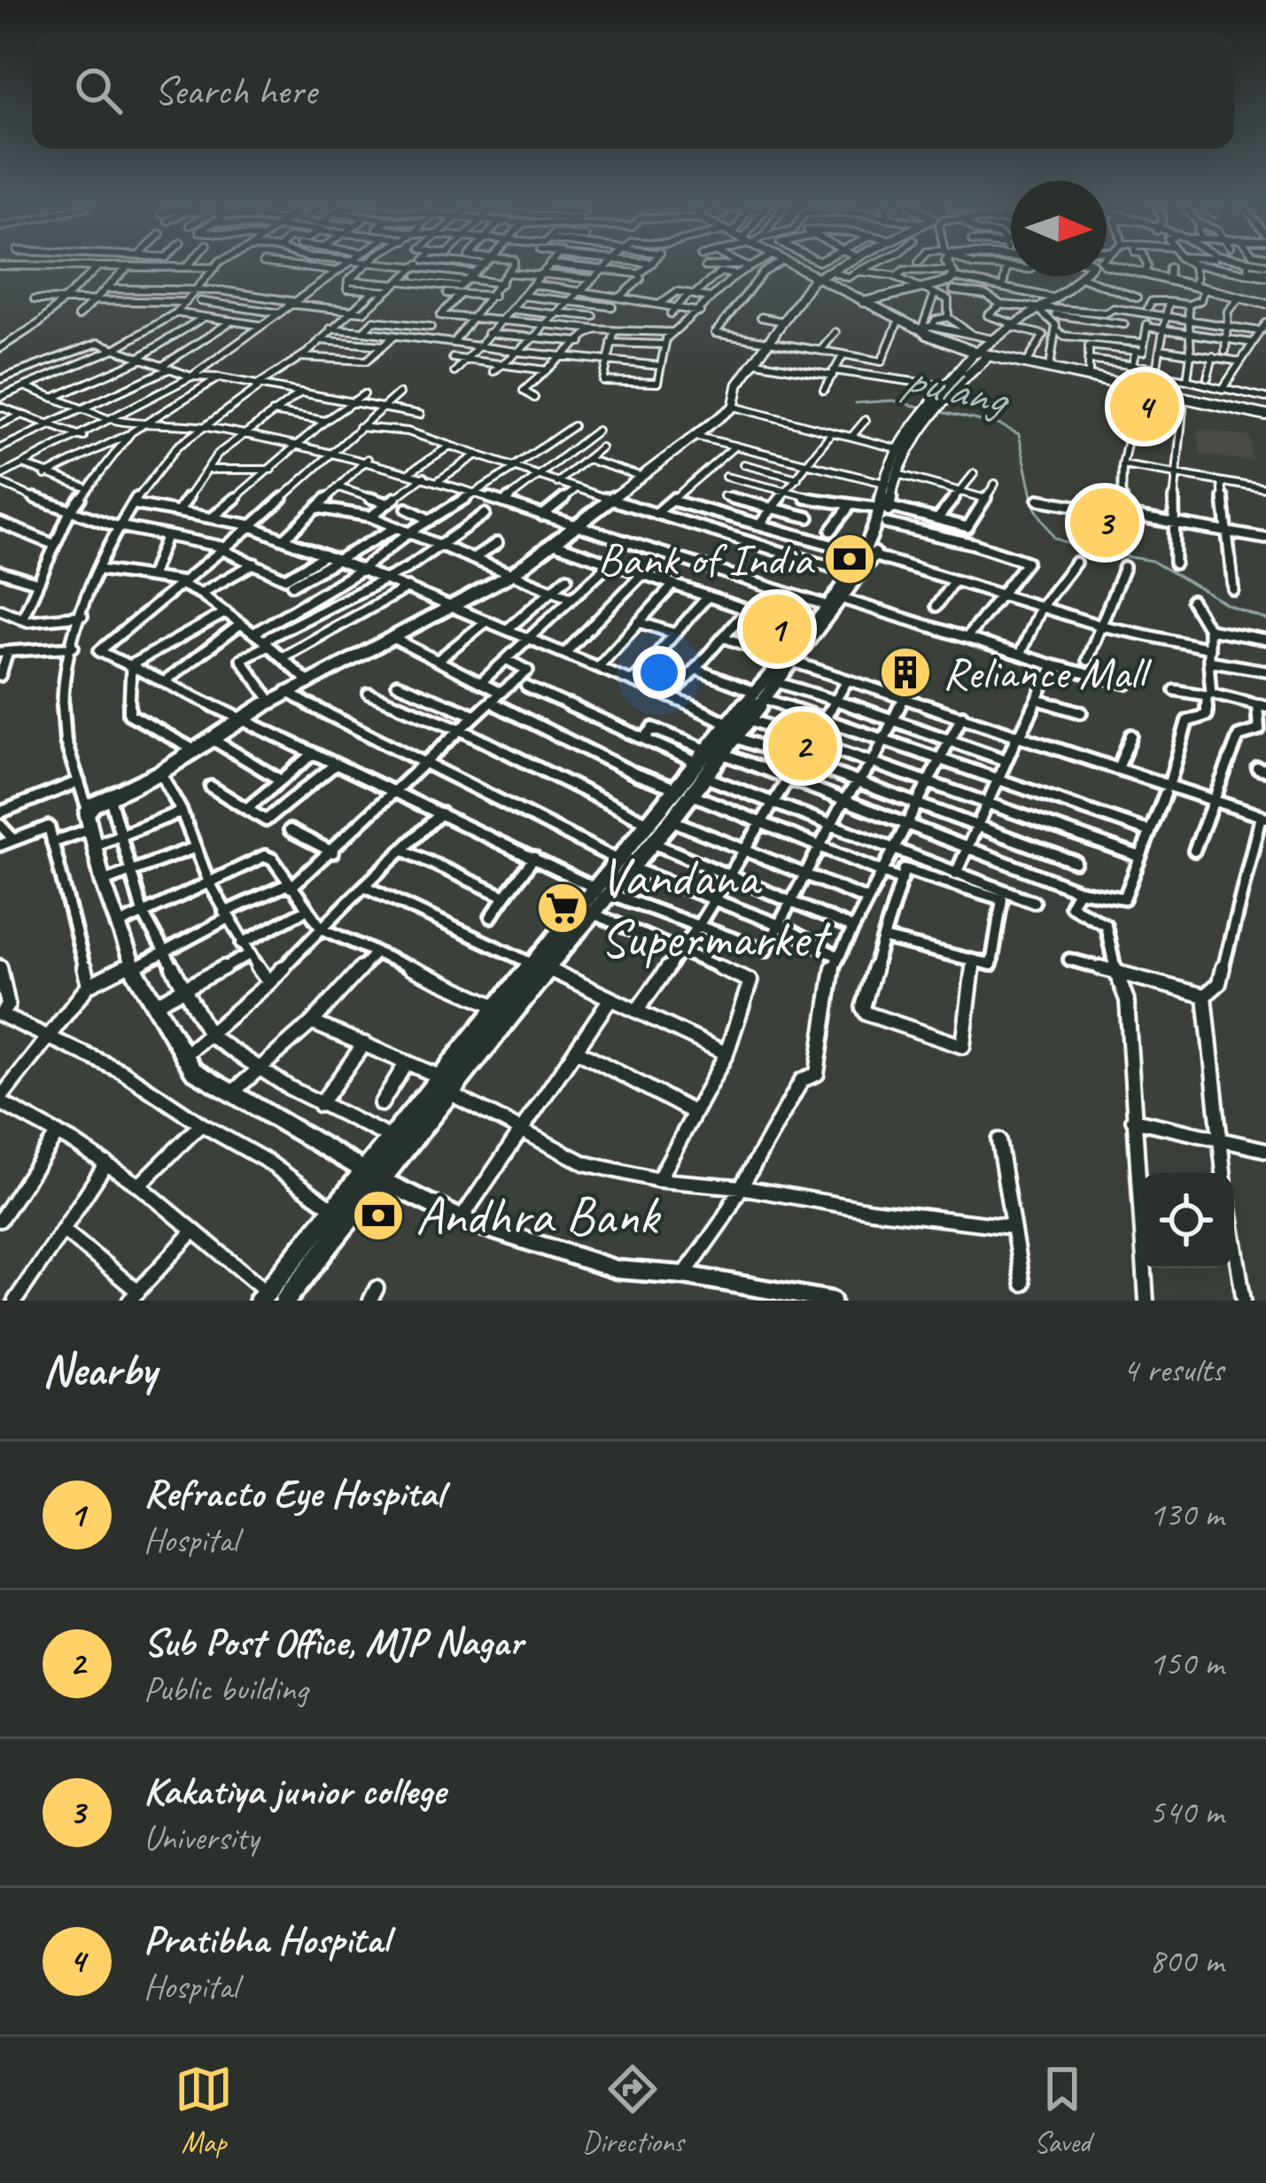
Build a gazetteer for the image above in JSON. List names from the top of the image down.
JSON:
{
  "water": ["pulang"],
  "places": {
    "bank": ["Bank of India", "Andhra Bank"],
    "building": ["Reliance Mall"],
    "supermarket": ["Vandana Supermarket"]
  },
  "north": "right",
  "page": {
    "search": "Search here",
    "pins": [
      "4",
      "3",
      "1",
      "2"
    ],
    "heading": ["Nearby", "4 results"],
    "list": [
      {
        "mark": "1",
        "name": "Refracto Eye Hospital",
        "note": "Hospital",
        "value": "130 m"
      },
      {
        "mark": "2",
        "name": "Sub Post Office, MJP Nagar",
        "note": "Public building",
        "value": "150 m"
      },
      {
        "mark": "3",
        "name": "Kakatiya junior college",
        "note": "University",
        "value": "540 m"
      },
      {
        "mark": "4",
        "name": "Pratibha Hospital",
        "note": "Hospital",
        "value": "800 m"
      }
    ],
    "nav": ["Map", "Directions", "Saved"]
  }
}
